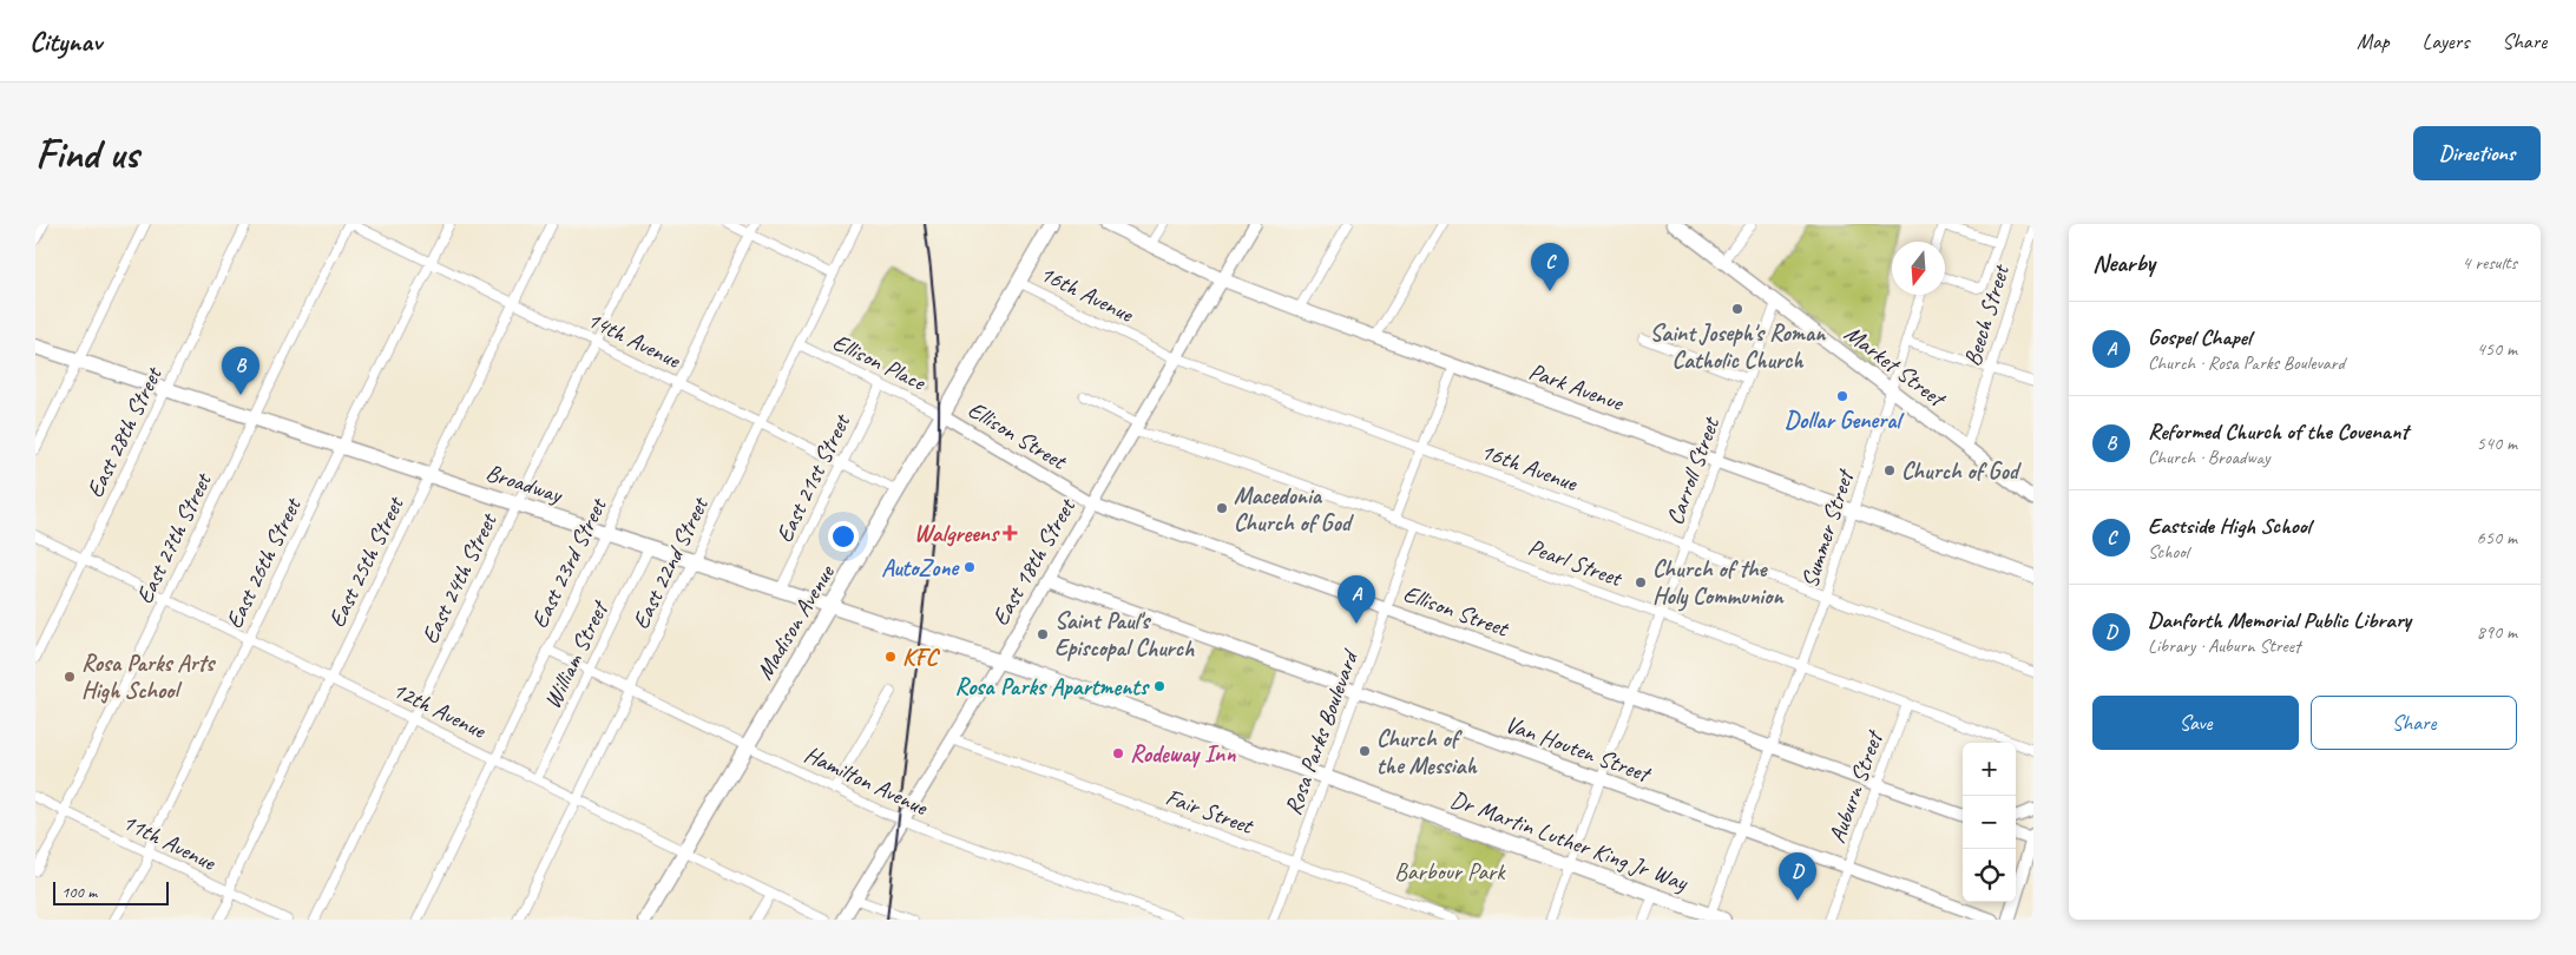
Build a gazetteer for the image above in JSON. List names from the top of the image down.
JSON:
{
  "streets": {
    "main road": [
      "Market Street",
      "Park Avenue",
      "Broadway",
      "Madison Avenue",
      "Dr Martin Luther King Jr Way"
    ],
    "street": [
      "16th Avenue",
      "Beech Street",
      "14th Avenue",
      "Ellison Place",
      "East 28th Street",
      "Ellison Street",
      "Carroll Street",
      "East 21st Street",
      "Summer Street",
      "East 27th Street",
      "East 25th Street",
      "East 18th Street",
      "Pearl Street",
      "East 26th Street",
      "East 23rd Street",
      "East 22nd Street",
      "East 24th Street",
      "William Street",
      "12th Avenue",
      "Rosa Parks Boulevard",
      "Van Houten Street",
      "Hamilton Avenue",
      "Auburn Street",
      "Fair Street",
      "11th Avenue"
    ]
  },
  "crossings": [
    ["16th Avenue", "Carroll Street"],
    ["16th Avenue", "Summer Street"],
    ["16th Avenue", "East 18th Street"],
    ["16th Avenue", "Madison Avenue"],
    ["Beech Street", "Market Street"],
    ["14th Avenue", "East 21st Street"],
    ["14th Avenue", "East 27th Street"],
    ["14th Avenue", "East 25th Street"],
    ["14th Avenue", "East 26th Street"],
    ["14th Avenue", "East 23rd Street"],
    ["14th Avenue", "East 22nd Street"],
    ["14th Avenue", "East 24th Street"],
    ["14th Avenue", "Madison Avenue"],
    ["Ellison Place", "Ellison Street"],
    ["Ellison Place", "East 21st Street"],
    ["Ellison Place", "East 22nd Street"],
    ["Ellison Place", "Madison Avenue"],
    ["Market Street", "Carroll Street"],
    ["Market Street", "Summer Street"],
    ["Park Avenue", "Carroll Street"],
    ["Park Avenue", "Summer Street"],
    ["Park Avenue", "East 18th Street"],
    ["East 28th Street", "Broadway"],
    ["East 28th Street", "12th Avenue"],
    ["Ellison Street", "Carroll Street"],
    ["Ellison Street", "Summer Street"],
    ["Ellison Street", "East 18th Street"],
    ["Ellison Street", "Madison Avenue"],
    ["Ellison Street", "Rosa Parks Boulevard"],
    ["Ellison Street", "Auburn Street"],
    ["Carroll Street", "Pearl Street"],
    ["Carroll Street", "Van Houten Street"],
    ["Carroll Street", "Dr Martin Luther King Jr Way"],
    ["East 21st Street", "Broadway"],
    ["Broadway", "East 27th Street"],
    ["Broadway", "East 25th Street"],
    ["Broadway", "East 18th Street"],
    ["Broadway", "East 26th Street"],
    ["Broadway", "East 23rd Street"],
    ["Broadway", "East 22nd Street"],
    ["Broadway", "East 24th Street"],
    ["Broadway", "Madison Avenue"],
    ["Broadway", "William Street"],
    ["Broadway", "Dr Martin Luther King Jr Way"],
    ["Summer Street", "Pearl Street"],
    ["Summer Street", "Van Houten Street"],
    ["Summer Street", "Dr Martin Luther King Jr Way"],
    ["East 27th Street", "12th Avenue"],
    ["East 27th Street", "11th Avenue"],
    ["East 25th Street", "12th Avenue"],
    ["East 25th Street", "11th Avenue"],
    ["East 18th Street", "Pearl Street"],
    ["East 18th Street", "Van Houten Street"],
    ["East 18th Street", "Hamilton Avenue"],
    ["East 18th Street", "Fair Street"],
    ["East 18th Street", "Dr Martin Luther King Jr Way"],
    ["Pearl Street", "Rosa Parks Boulevard"],
    ["Pearl Street", "Auburn Street"],
    ["East 26th Street", "12th Avenue"],
    ["East 26th Street", "11th Avenue"],
    ["East 23rd Street", "12th Avenue"],
    ["East 23rd Street", "Hamilton Avenue"],
    ["East 22nd Street", "12th Avenue"],
    ["East 22nd Street", "Hamilton Avenue"],
    ["East 24th Street", "12th Avenue"],
    ["Madison Avenue", "12th Avenue"],
    ["Madison Avenue", "Hamilton Avenue"],
    ["William Street", "12th Avenue"],
    ["William Street", "Hamilton Avenue"],
    ["Rosa Parks Boulevard", "Van Houten Street"],
    ["Rosa Parks Boulevard", "Fair Street"],
    ["Rosa Parks Boulevard", "Dr Martin Luther King Jr Way"],
    ["Van Houten Street", "Auburn Street"]
  ],
  "parks": ["Barbour Park"],
  "places": {
    "other": [
      "Saint Joseph's Roman Catholic Church",
      "Dollar General",
      "Church of God",
      "Macedonia Church of God",
      "AutoZone",
      "Church of the Holy Communion",
      "Saint Paul's Episcopal Church",
      "KFC",
      "Rosa Parks Arts High School",
      "Rosa Parks Apartments",
      "Church of the Messiah",
      "Rodeway Inn"
    ],
    "health": ["Walgreens"]
  },
  "scale_bar": "100 m",
  "north": "bottom",
  "page": {
    "header": "Citynav",
    "nav": ["Map", "Layers", "Share"],
    "buttons": [
      "Directions",
      ["Save", "Share"]
    ],
    "title": "Find us",
    "heading": ["Nearby", "4 results"],
    "pins": [
      "C",
      "B",
      "A",
      "D"
    ],
    "list": [
      {
        "mark": "A",
        "name": "Gospel Chapel",
        "note": "Church · Rosa Parks Boulevard",
        "value": "450 m"
      },
      {
        "mark": "B",
        "name": "Reformed Church of the Covenant",
        "note": "Church · Broadway",
        "value": "540 m"
      },
      {
        "mark": "C",
        "name": "Eastside High School",
        "note": "School",
        "value": "650 m"
      },
      {
        "mark": "D",
        "name": "Danforth Memorial Public Library",
        "note": "Library · Auburn Street",
        "value": "890 m"
      }
    ],
    "map_buttons": ["+", "−"],
    "scale": "100 m"
  }
}
